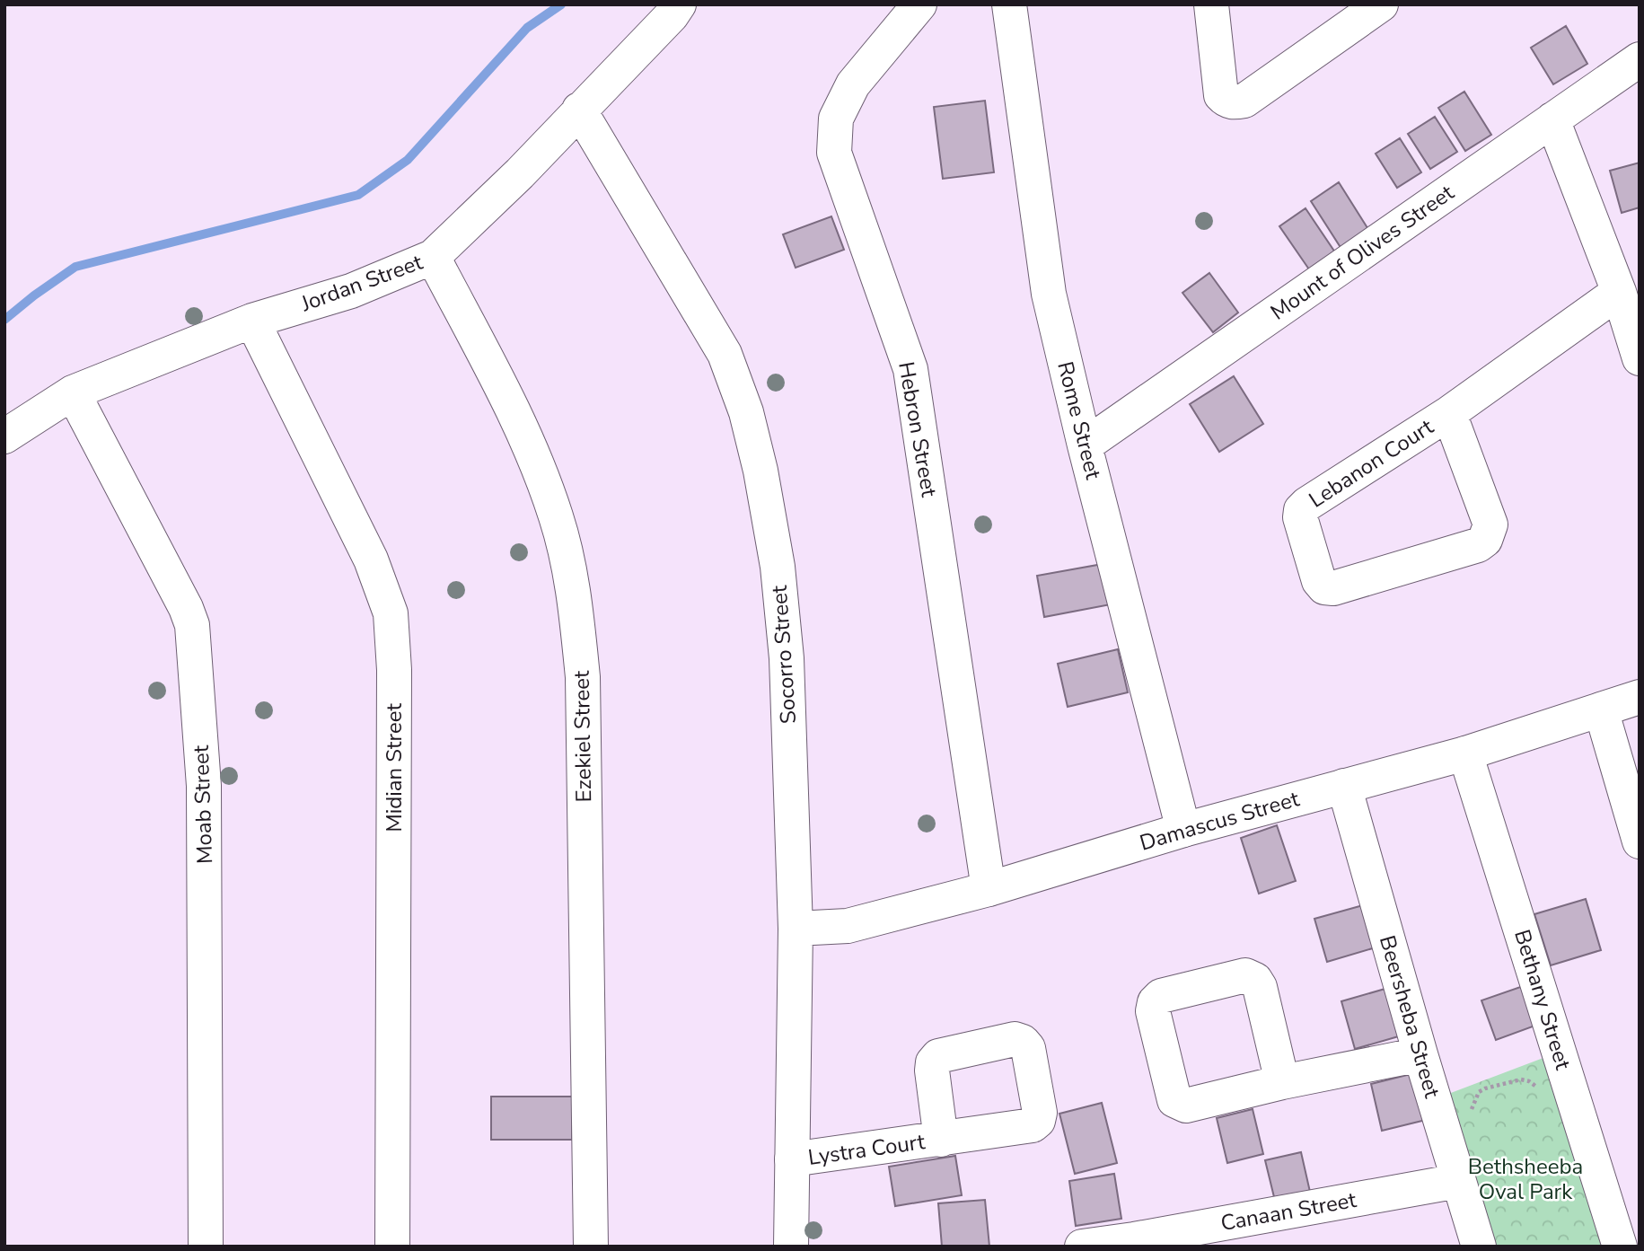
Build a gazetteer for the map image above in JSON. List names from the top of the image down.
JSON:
{
  "streets": {
    "street": [
      "Mount of Olives Street",
      "Jordan Street",
      "Rome Street",
      "Hebron Street",
      "Lebanon Court",
      "Socorro Street",
      "Ezekiel Street",
      "Midian Street",
      "Moab Street",
      "Damascus Street",
      "Bethany Street",
      "Beersheba Street",
      "Lystra Court",
      "Canaan Street"
    ]
  },
  "crossings": [
    ["Mount of Olives Street", "Rome Street"],
    ["Jordan Street", "Socorro Street"],
    ["Jordan Street", "Ezekiel Street"],
    ["Jordan Street", "Midian Street"],
    ["Jordan Street", "Moab Street"],
    ["Rome Street", "Damascus Street"],
    ["Hebron Street", "Damascus Street"],
    ["Socorro Street", "Damascus Street"],
    ["Socorro Street", "Lystra Court"],
    ["Damascus Street", "Bethany Street"],
    ["Damascus Street", "Beersheba Street"],
    ["Beersheba Street", "Canaan Street"]
  ],
  "parks": ["Bethsheeba Oval Park"]
}
